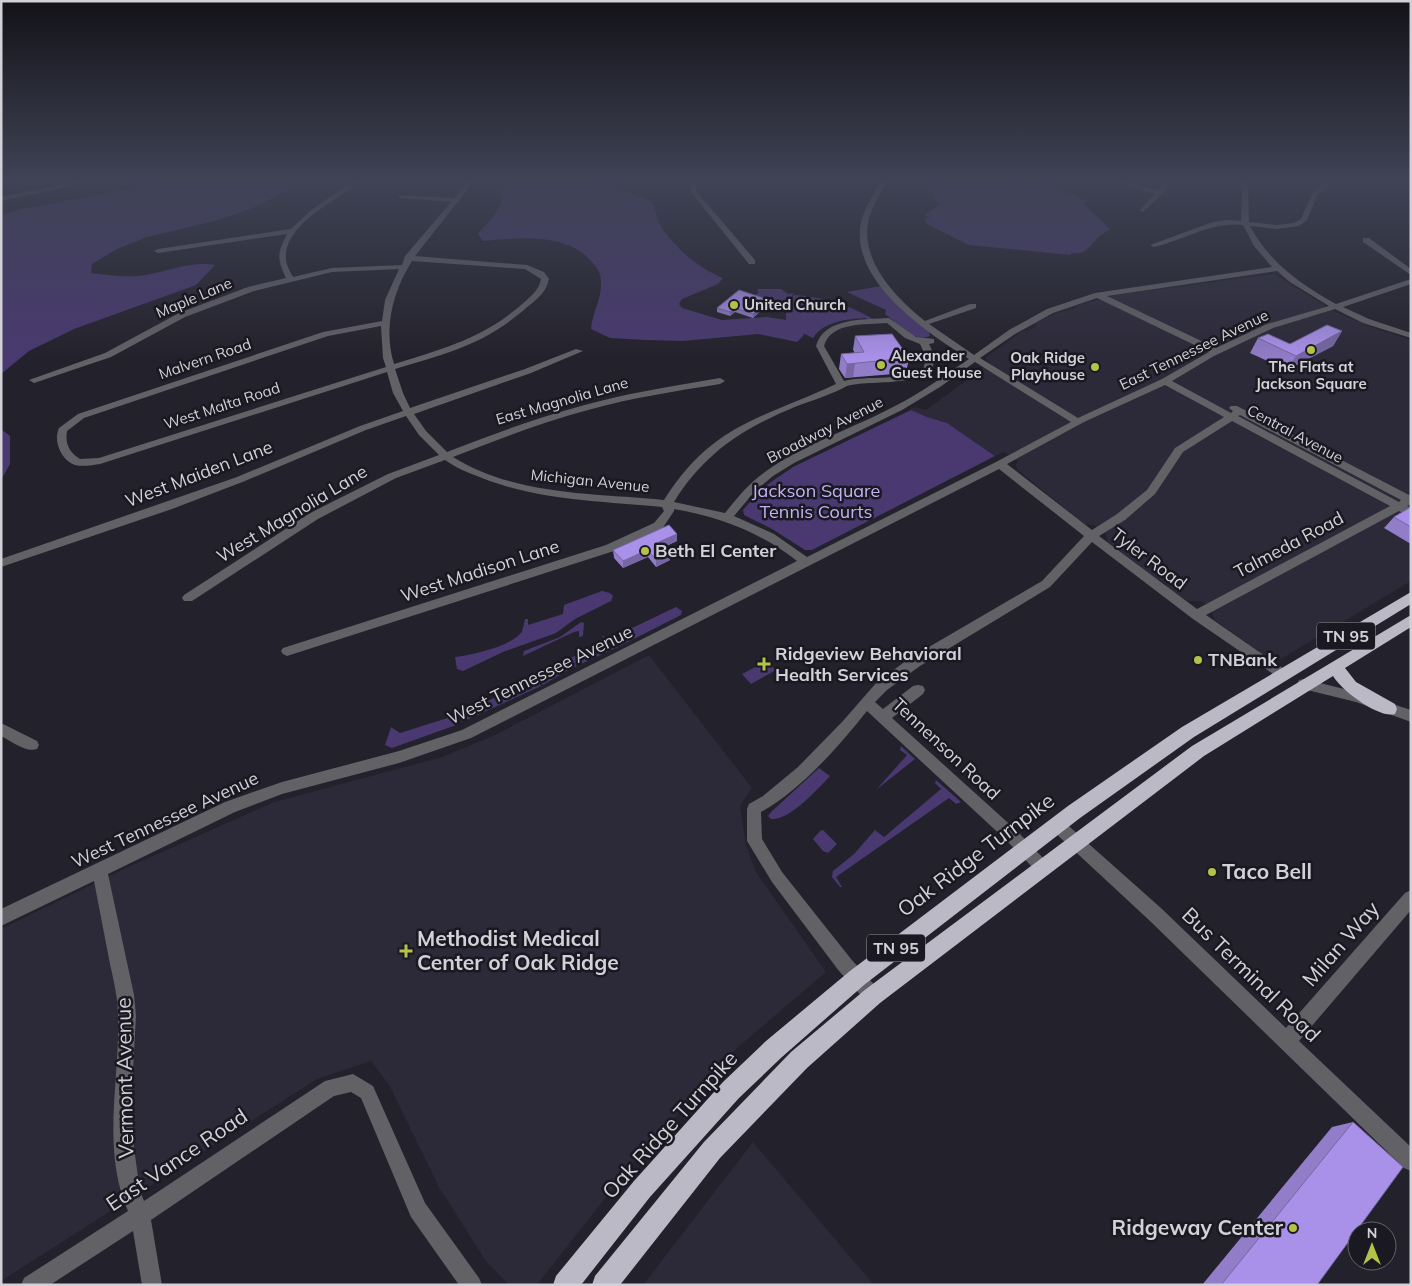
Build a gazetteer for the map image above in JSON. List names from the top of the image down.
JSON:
{
  "streets": {
    "highway": ["TN 95", "Oak Ridge Turnpike"],
    "street": [
      "Maple Lane",
      "East Tennessee Avenue",
      "Malvern Road",
      "East Magnolia Lane",
      "West Malta Road",
      "Broadway Avenue",
      "Central Avenue",
      "West Maiden Lane",
      "Michigan Avenue",
      "West Magnolia Lane",
      "Talmeda Road",
      "Tyler Road",
      "West Madison Lane",
      "West Tennessee Avenue",
      "Tennenson Road",
      "Milan Way",
      "Bus Terminal Road",
      "Vermont Avenue",
      "East Vance Road"
    ]
  },
  "crossings": [
    ["Maple Lane", "Michigan Avenue"],
    ["East Tennessee Avenue", "Central Avenue"],
    ["East Tennessee Avenue", "West Tennessee Avenue"],
    ["Malvern Road", "West Malta Road"],
    ["Malvern Road", "Michigan Avenue"],
    ["East Magnolia Lane", "Michigan Avenue"],
    ["East Magnolia Lane", "West Magnolia Lane"],
    ["West Malta Road", "Michigan Avenue"],
    ["Broadway Avenue", "Michigan Avenue"],
    ["Central Avenue", "Talmeda Road"],
    ["West Maiden Lane", "Michigan Avenue"],
    ["Michigan Avenue", "West Magnolia Lane"],
    ["Michigan Avenue", "West Madison Lane"],
    ["Michigan Avenue", "West Tennessee Avenue"],
    ["Talmeda Road", "Tyler Road"],
    ["Tyler Road", "West Tennessee Avenue"],
    ["Tyler Road", "Oak Ridge Turnpike"],
    ["TN 95", "Tennenson Road"],
    ["TN 95", "Bus Terminal Road"],
    ["West Tennessee Avenue", "Vermont Avenue"],
    ["Tennenson Road", "Oak Ridge Turnpike"],
    ["Oak Ridge Turnpike", "Bus Terminal Road"],
    ["Milan Way", "Bus Terminal Road"],
    ["Vermont Avenue", "East Vance Road"]
  ],
  "parks": ["Jackson Square Tennis Courts"],
  "places": {
    "other": [
      "United Church",
      "The Flats at Jackson Square",
      "Alexander Guest House",
      "Oak Ridge Playhouse",
      "Beth El Center",
      "TNBank",
      "Taco Bell",
      "Ridgeway Center"
    ],
    "health": ["Ridgeview Behavioral Health Services", "Methodist Medical Center of Oak Ridge"]
  },
  "north": "top"
}
